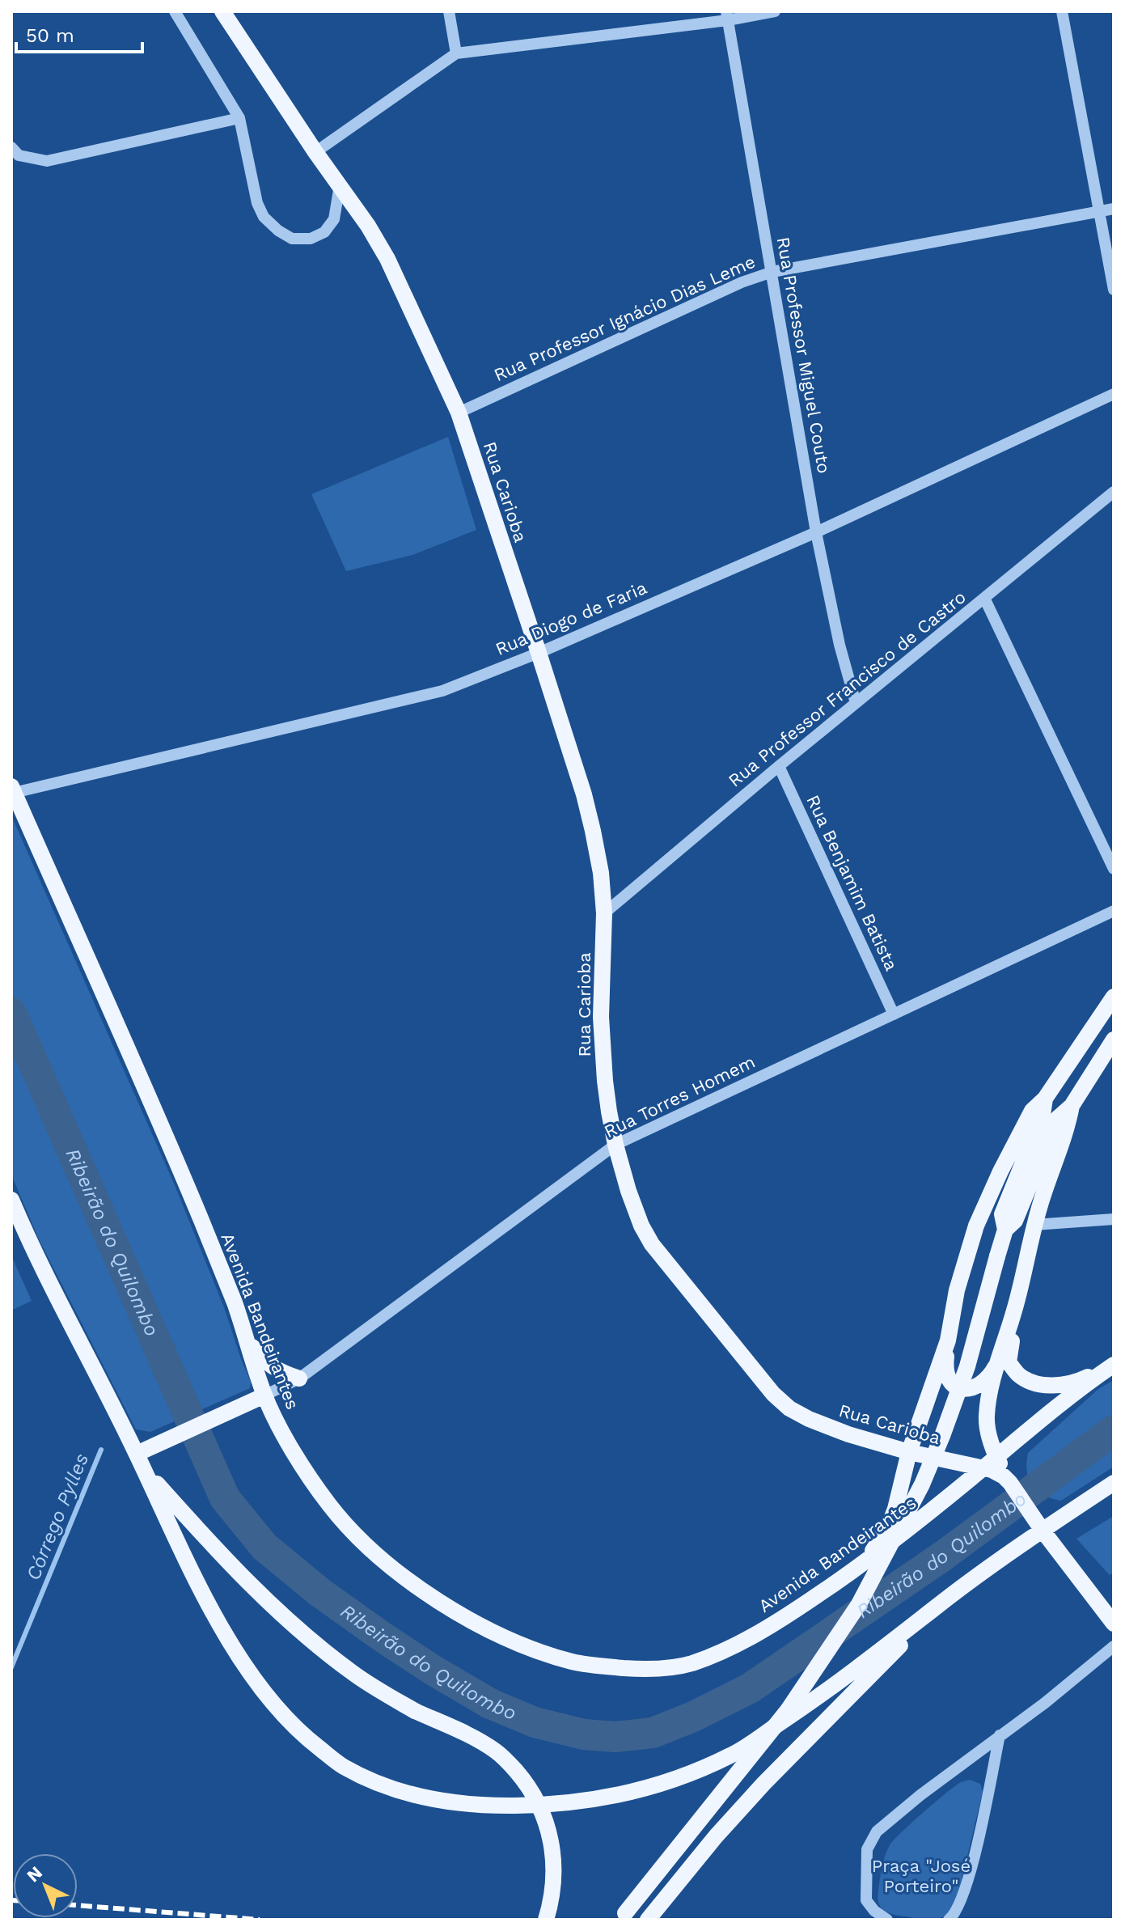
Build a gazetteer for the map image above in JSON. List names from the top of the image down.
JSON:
{
  "streets": {
    "main road": ["Rua Carioba", "Avenida Bandeirantes"],
    "street": [
      "Rua Professor Ignácio Dias Leme",
      "Rua Professor Miguel Couto",
      "Rua Diogo de Faria",
      "Rua Professor Francisco de Castro",
      "Rua Benjamim Batista",
      "Rua Torres Homem"
    ]
  },
  "crossings": [
    ["Rua Professor Ignácio Dias Leme", "Rua Professor Miguel Couto"],
    ["Rua Professor Ignácio Dias Leme", "Rua Carioba"],
    ["Rua Professor Miguel Couto", "Rua Diogo de Faria"],
    ["Rua Professor Miguel Couto", "Rua Professor Francisco de Castro"],
    ["Rua Carioba", "Rua Diogo de Faria"],
    ["Rua Carioba", "Rua Professor Francisco de Castro"],
    ["Rua Carioba", "Rua Torres Homem"],
    ["Rua Carioba", "Avenida Bandeirantes"],
    ["Rua Diogo de Faria", "Avenida Bandeirantes"],
    ["Rua Professor Francisco de Castro", "Rua Benjamim Batista"],
    ["Rua Benjamim Batista", "Rua Torres Homem"],
    ["Rua Torres Homem", "Avenida Bandeirantes"]
  ],
  "water": ["Ribeirão do Quilombo", "Córrego Pylles"],
  "parks": ["Praça \"José Porteiro\""],
  "scale_bar": "50 m",
  "north": "top left"
}
